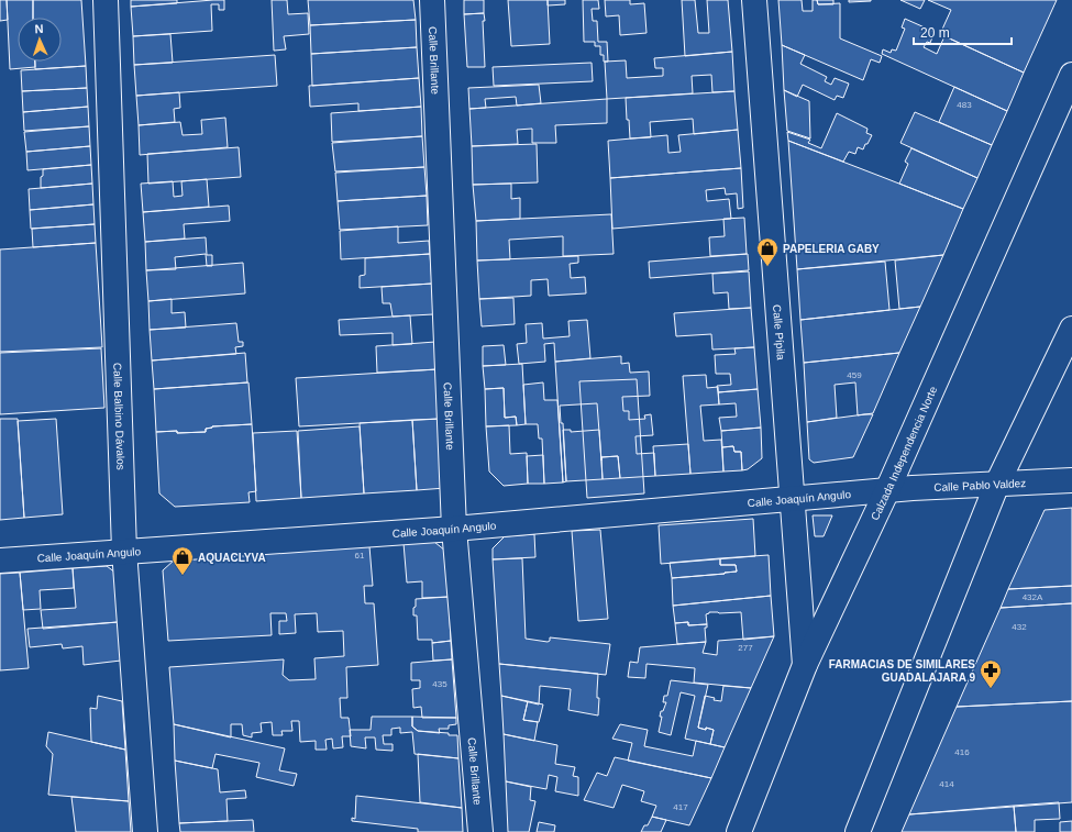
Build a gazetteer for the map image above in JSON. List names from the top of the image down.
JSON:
{
  "streets": {
    "street": [
      "Calle Brillante",
      "Calle Pípila",
      "Calle Balbino Dávalos",
      "Calzada Independencia Norte",
      "Calle Pablo Valdez",
      "Calle Joaquín Angulo"
    ]
  },
  "crossings": [
    ["Calle Brillante", "Calle Joaquín Angulo"],
    ["Calle Pípila", "Calzada Independencia Norte"],
    ["Calle Pípila", "Calle Joaquín Angulo"],
    ["Calle Balbino Dávalos", "Calle Joaquín Angulo"],
    ["Calzada Independencia Norte", "Calle Pablo Valdez"],
    ["Calzada Independencia Norte", "Calle Joaquín Angulo"],
    ["Calle Pablo Valdez", "Calle Joaquín Angulo"]
  ],
  "places": {
    "shop": ["PAPELERIA GABY", "AQUACLYVA"],
    "pharmacy": ["FARMACIAS DE SIMILARES GUADALAJARA 9"]
  },
  "house_numbers": [
    "483",
    "459",
    "61",
    "432A",
    "432",
    "277",
    "435",
    "416",
    "414",
    "417"
  ],
  "scale_bar": "20 m",
  "north": "top"
}
